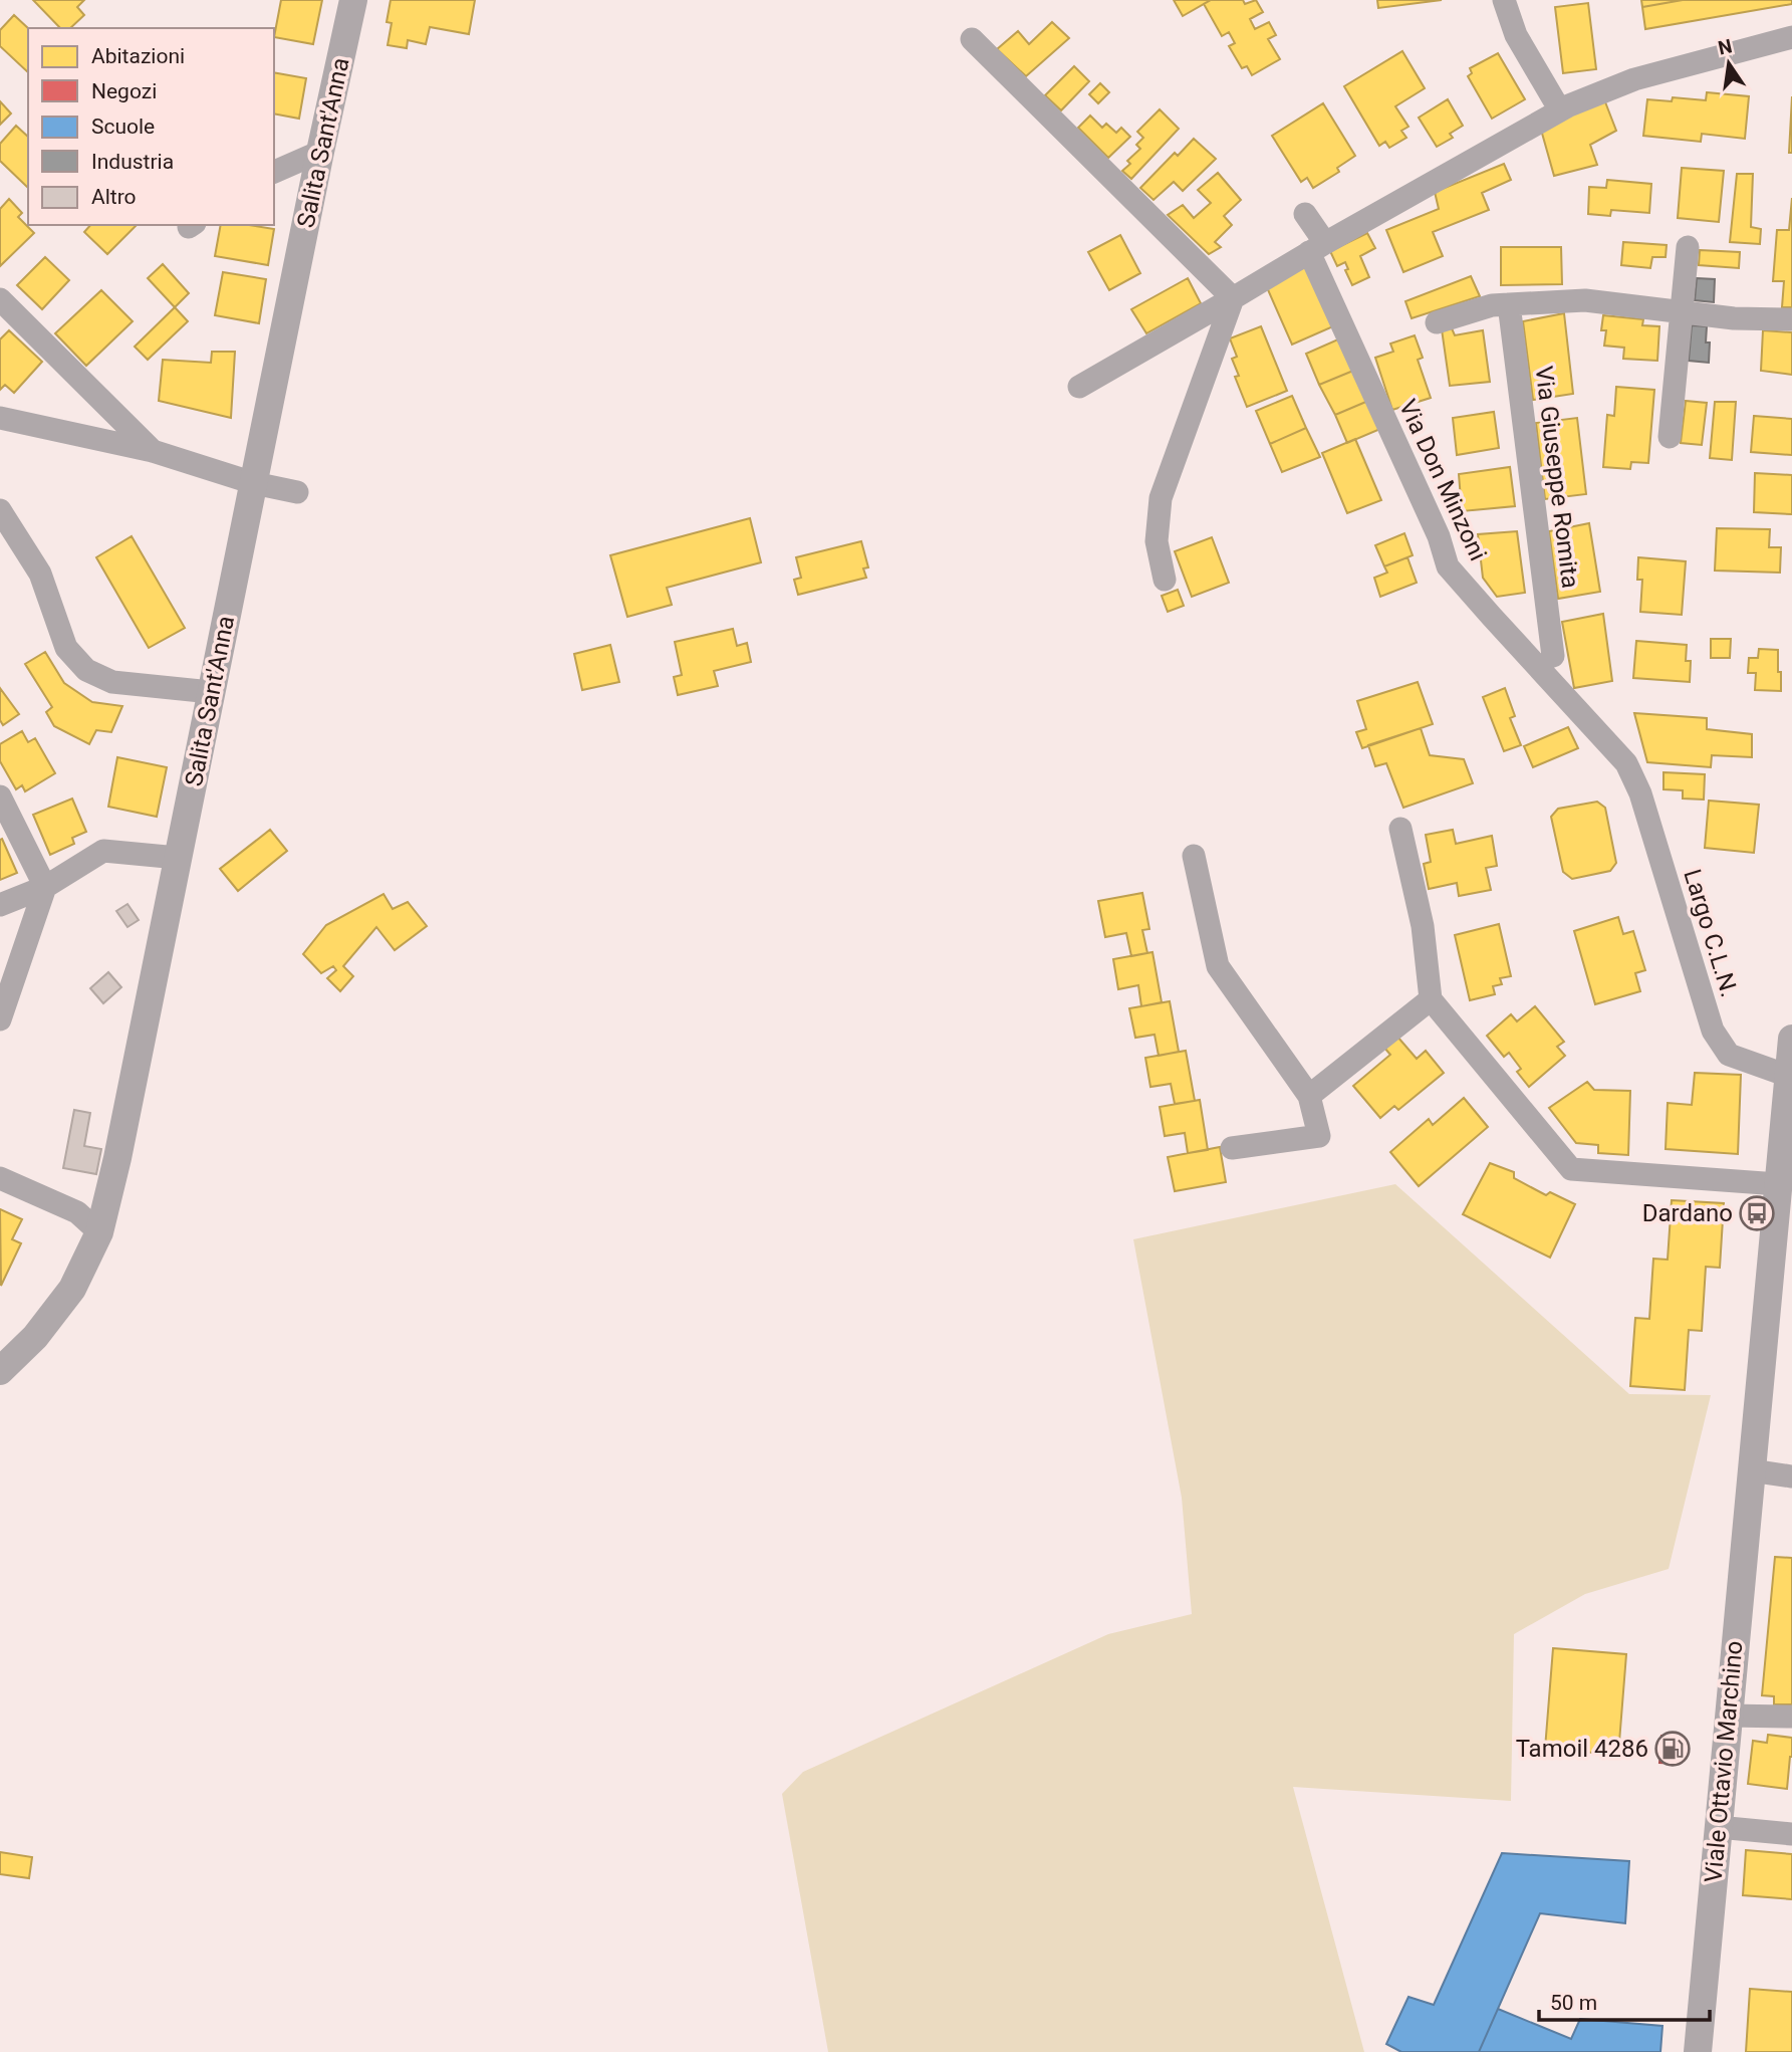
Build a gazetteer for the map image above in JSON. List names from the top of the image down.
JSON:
{
  "streets": {
    "street": [
      "Salita Sant'Anna",
      "Via Giuseppe Romita",
      "Via Don Minzoni",
      "Largo C.L.N.",
      "Viale Ottavio Marchino"
    ]
  },
  "crossings": [
    ["Via Don Minzoni", "Largo C.L.N."],
    ["Largo C.L.N.", "Viale Ottavio Marchino"]
  ],
  "places": {
    "bus stop": ["Dardano"],
    "fuel station": ["Tamoil 4286"]
  },
  "legend": [
    "Abitazioni",
    "Negozi",
    "Scuole",
    "Industria",
    "Altro"
  ],
  "scale_bar": "50 m",
  "north": "top"
}
